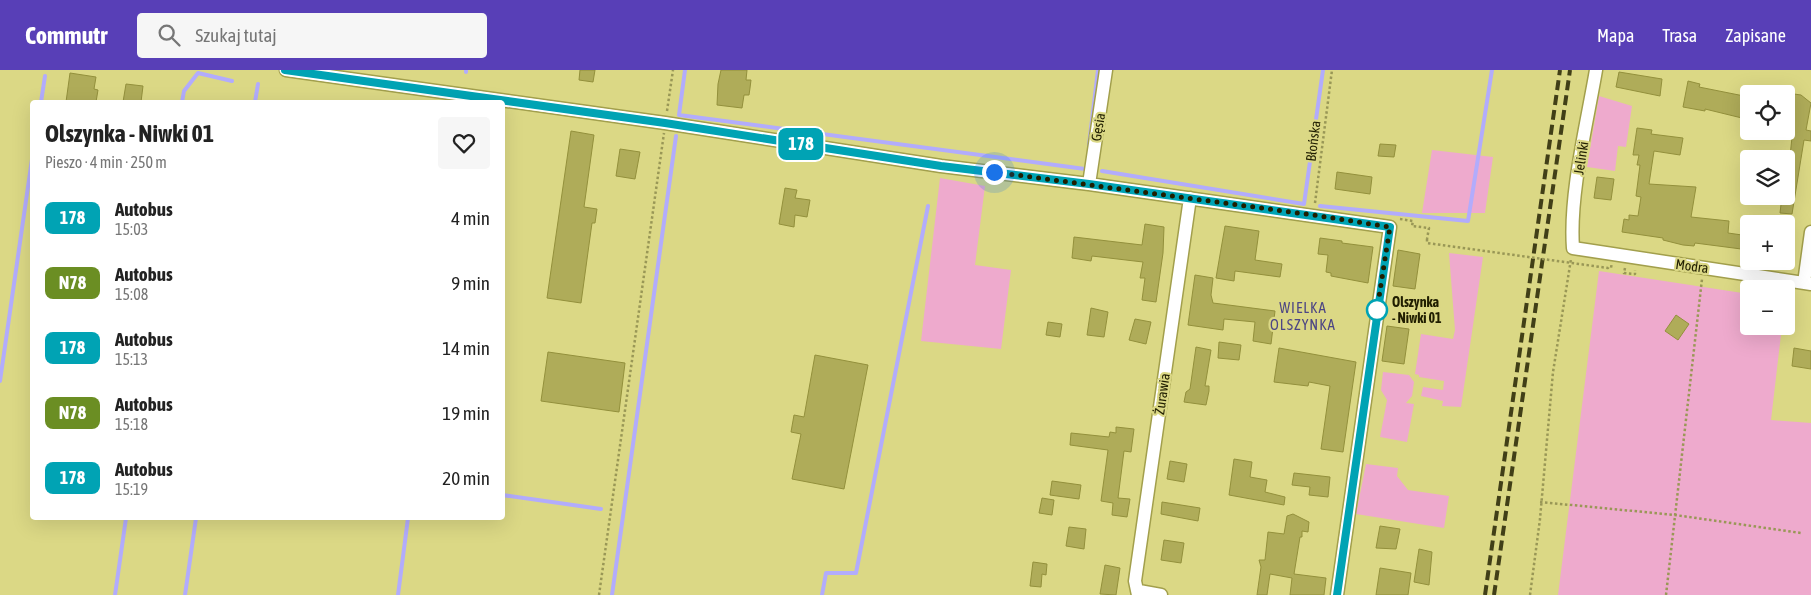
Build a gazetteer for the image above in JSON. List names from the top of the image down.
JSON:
{
  "streets": {
    "street": [
      "Gęsia",
      "Jelinki",
      "Modra",
      "Żurawia"
    ],
    "path": ["Błońska"]
  },
  "crossings": [
    ["Jelinki", "Modra"]
  ],
  "districts": ["WIELKA OLSZYNKA"],
  "places": ["Olszynka - Niwki 01"],
  "lines": ["bus line 178"],
  "page": {
    "header": "Commutr",
    "search": "Szukaj tutaj",
    "nav": ["Mapa", "Trasa", "Zapisane"],
    "on_map": "178",
    "map_buttons": ["+", "−"],
    "heading": ["Olszynka - Niwki 01", "Pieszo · 4 min · 250 m"],
    "list": [
      {
        "mark": "178",
        "name": "Autobus",
        "note": "15:03",
        "value": "4 min"
      },
      {
        "mark": "N78",
        "name": "Autobus",
        "note": "15:08",
        "value": "9 min"
      },
      {
        "mark": "178",
        "name": "Autobus",
        "note": "15:13",
        "value": "14 min"
      },
      {
        "mark": "N78",
        "name": "Autobus",
        "note": "15:18",
        "value": "19 min"
      },
      {
        "mark": "178",
        "name": "Autobus",
        "note": "15:19",
        "value": "20 min"
      }
    ]
  }
}
